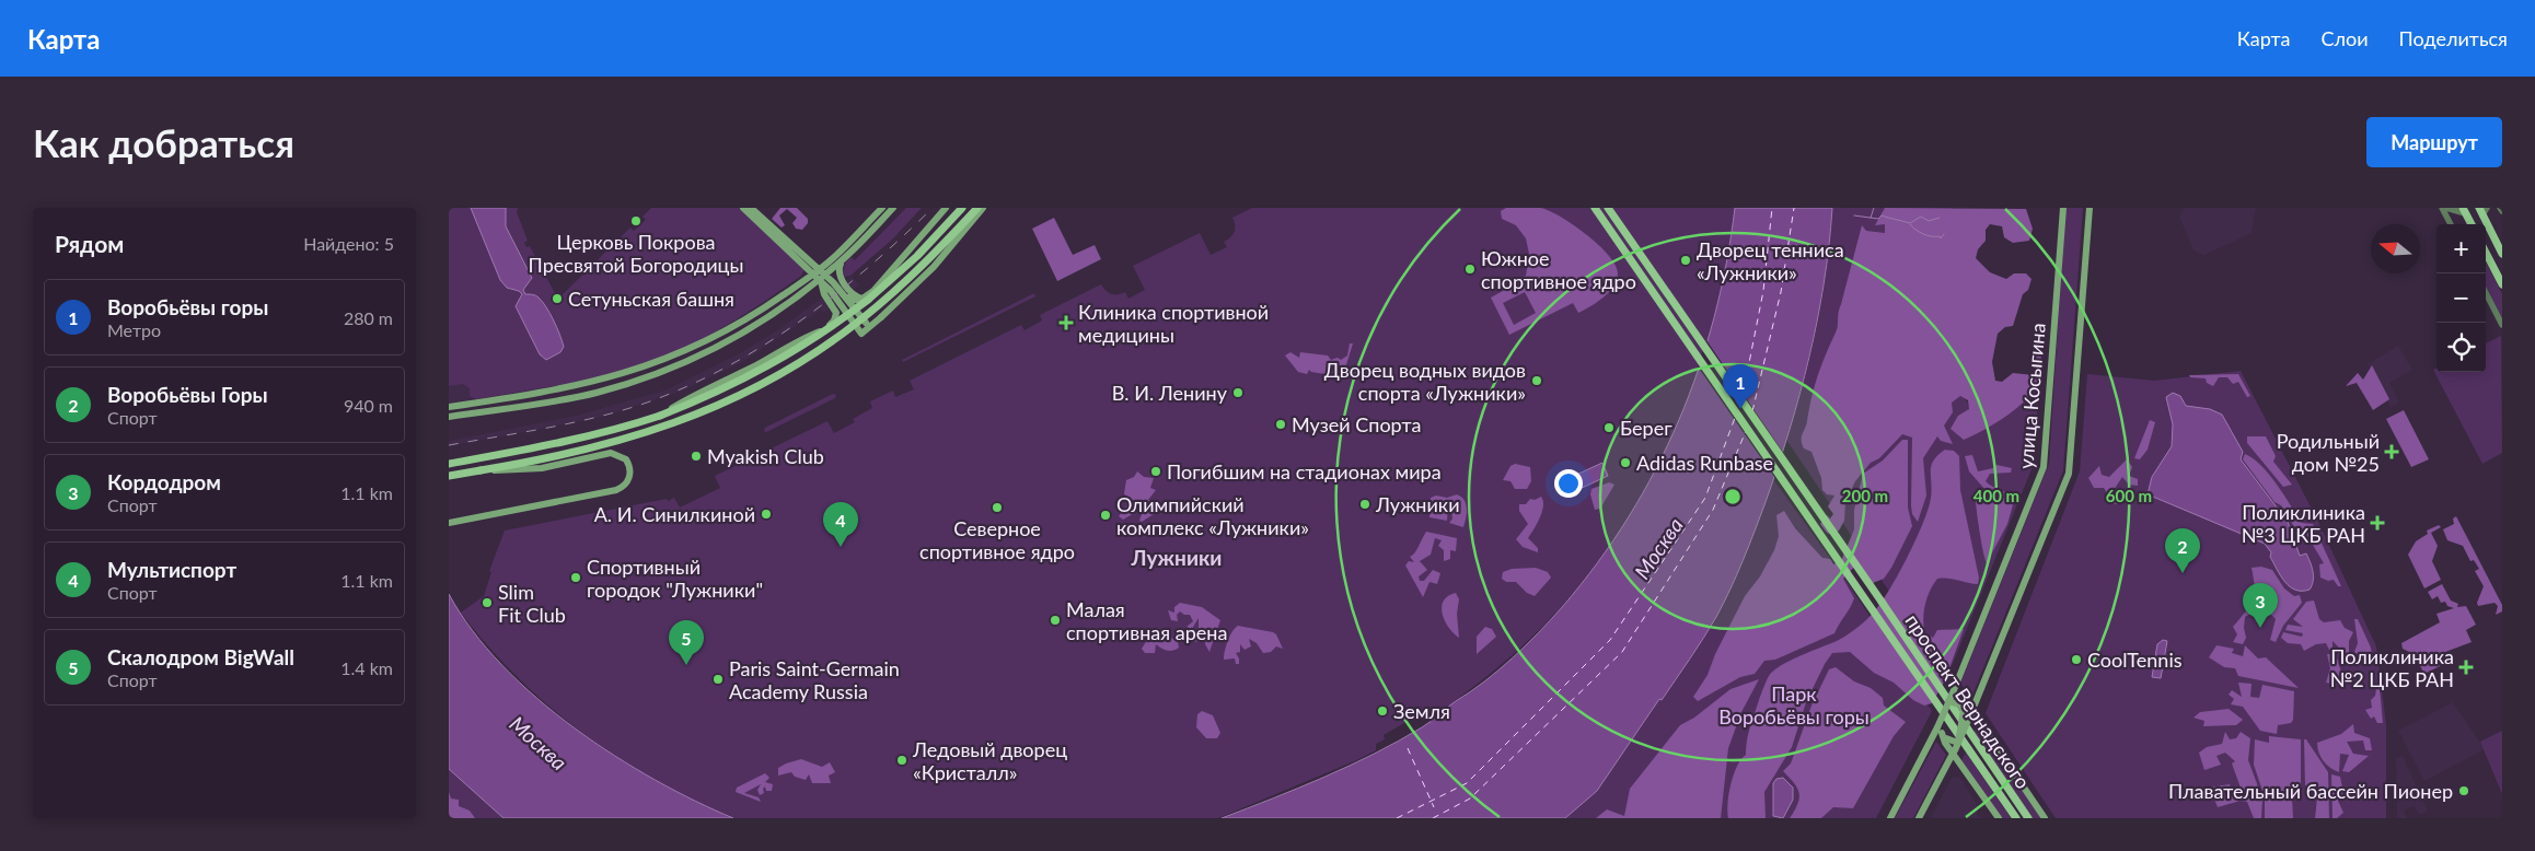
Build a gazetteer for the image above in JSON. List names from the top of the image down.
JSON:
{
  "streets": {
    "main road": ["улица Косыгина", "проспект Вернадского"]
  },
  "districts": ["Лужники"],
  "water": ["Москва"],
  "parks": ["Парк Воробьёвы горы"],
  "places": {
    "other": [
      "Церковь Покрова Пресвятой Богородицы",
      "Дворец тенниса «Лужники»",
      "Южное спортивное ядро",
      "Сетуньская башня",
      "Дворец водных видов спорта «Лужники»",
      "В. И. Ленину",
      "Музей Спорта",
      "Берег",
      "Myakish Club",
      "Adidas Runbase",
      "Погибшим на стадионах мира",
      "Лужники",
      "Северное спортивное ядро",
      "А. И. Синилкиной",
      "Олимпийский комплекс «Лужники»",
      "Спортивный городок \"Лужники\"",
      "Slim Fit Club",
      "Малая спортивная арена",
      "CoolTennis",
      "Paris Saint-Germain Academy Russia",
      "Земля",
      "Ледовый дворец «Кристалл»",
      "Плавательный бассейн Пионер"
    ],
    "health": [
      "Клиника спортивной медицины",
      "Родильный дом №25",
      "Поликлиника №3 ЦКБ РАН",
      "Поликлиника №2 ЦКБ РАН"
    ]
  },
  "north": "left",
  "page": {
    "header": "Карта",
    "nav": ["Карта", "Слои", "Поделиться"],
    "buttons": "Маршрут",
    "title": "Как добраться",
    "heading": ["Рядом", "Найдено: 5"],
    "map_buttons": ["+", "−"],
    "list": [
      {
        "mark": "1",
        "name": "Воробьёвы горы",
        "note": "Метро",
        "value": "280 m"
      },
      {
        "mark": "2",
        "name": "Воробьёвы Горы",
        "note": "Спорт",
        "value": "940 m"
      },
      {
        "mark": "3",
        "name": "Кордодром",
        "note": "Спорт",
        "value": "1.1 km"
      },
      {
        "mark": "4",
        "name": "Мультиспорт",
        "note": "Спорт",
        "value": "1.1 km"
      },
      {
        "mark": "5",
        "name": "Скалодром BigWall",
        "note": "Спорт",
        "value": "1.4 km"
      }
    ],
    "pins": [
      "1",
      "4",
      "2",
      "3",
      "5"
    ]
  },
  "rings": ["200 m", "400 m", "600 m"]
}
